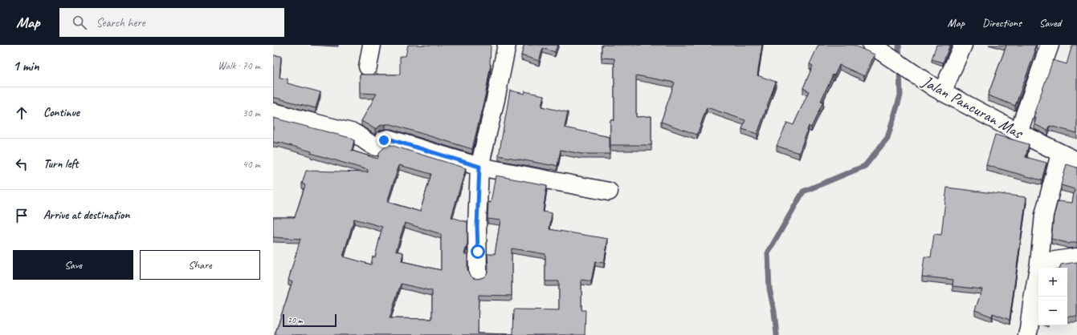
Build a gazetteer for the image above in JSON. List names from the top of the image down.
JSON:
{
  "streets": {
    "street": ["Jalan Pancuran Mas"]
  },
  "scale_bar": "20 m",
  "page": {
    "header": "Map",
    "search": "Search here",
    "nav": ["Map", "Directions", "Saved"],
    "heading": ["1 min", "Walk · 70 m"],
    "list": [
      ["Continue", "30 m"],
      ["Turn left", "40 m"],
      "Arrive at destination"
    ],
    "buttons": ["Save", "Share"],
    "map_buttons": ["+", "−"],
    "scale": "20 m"
  }
}
